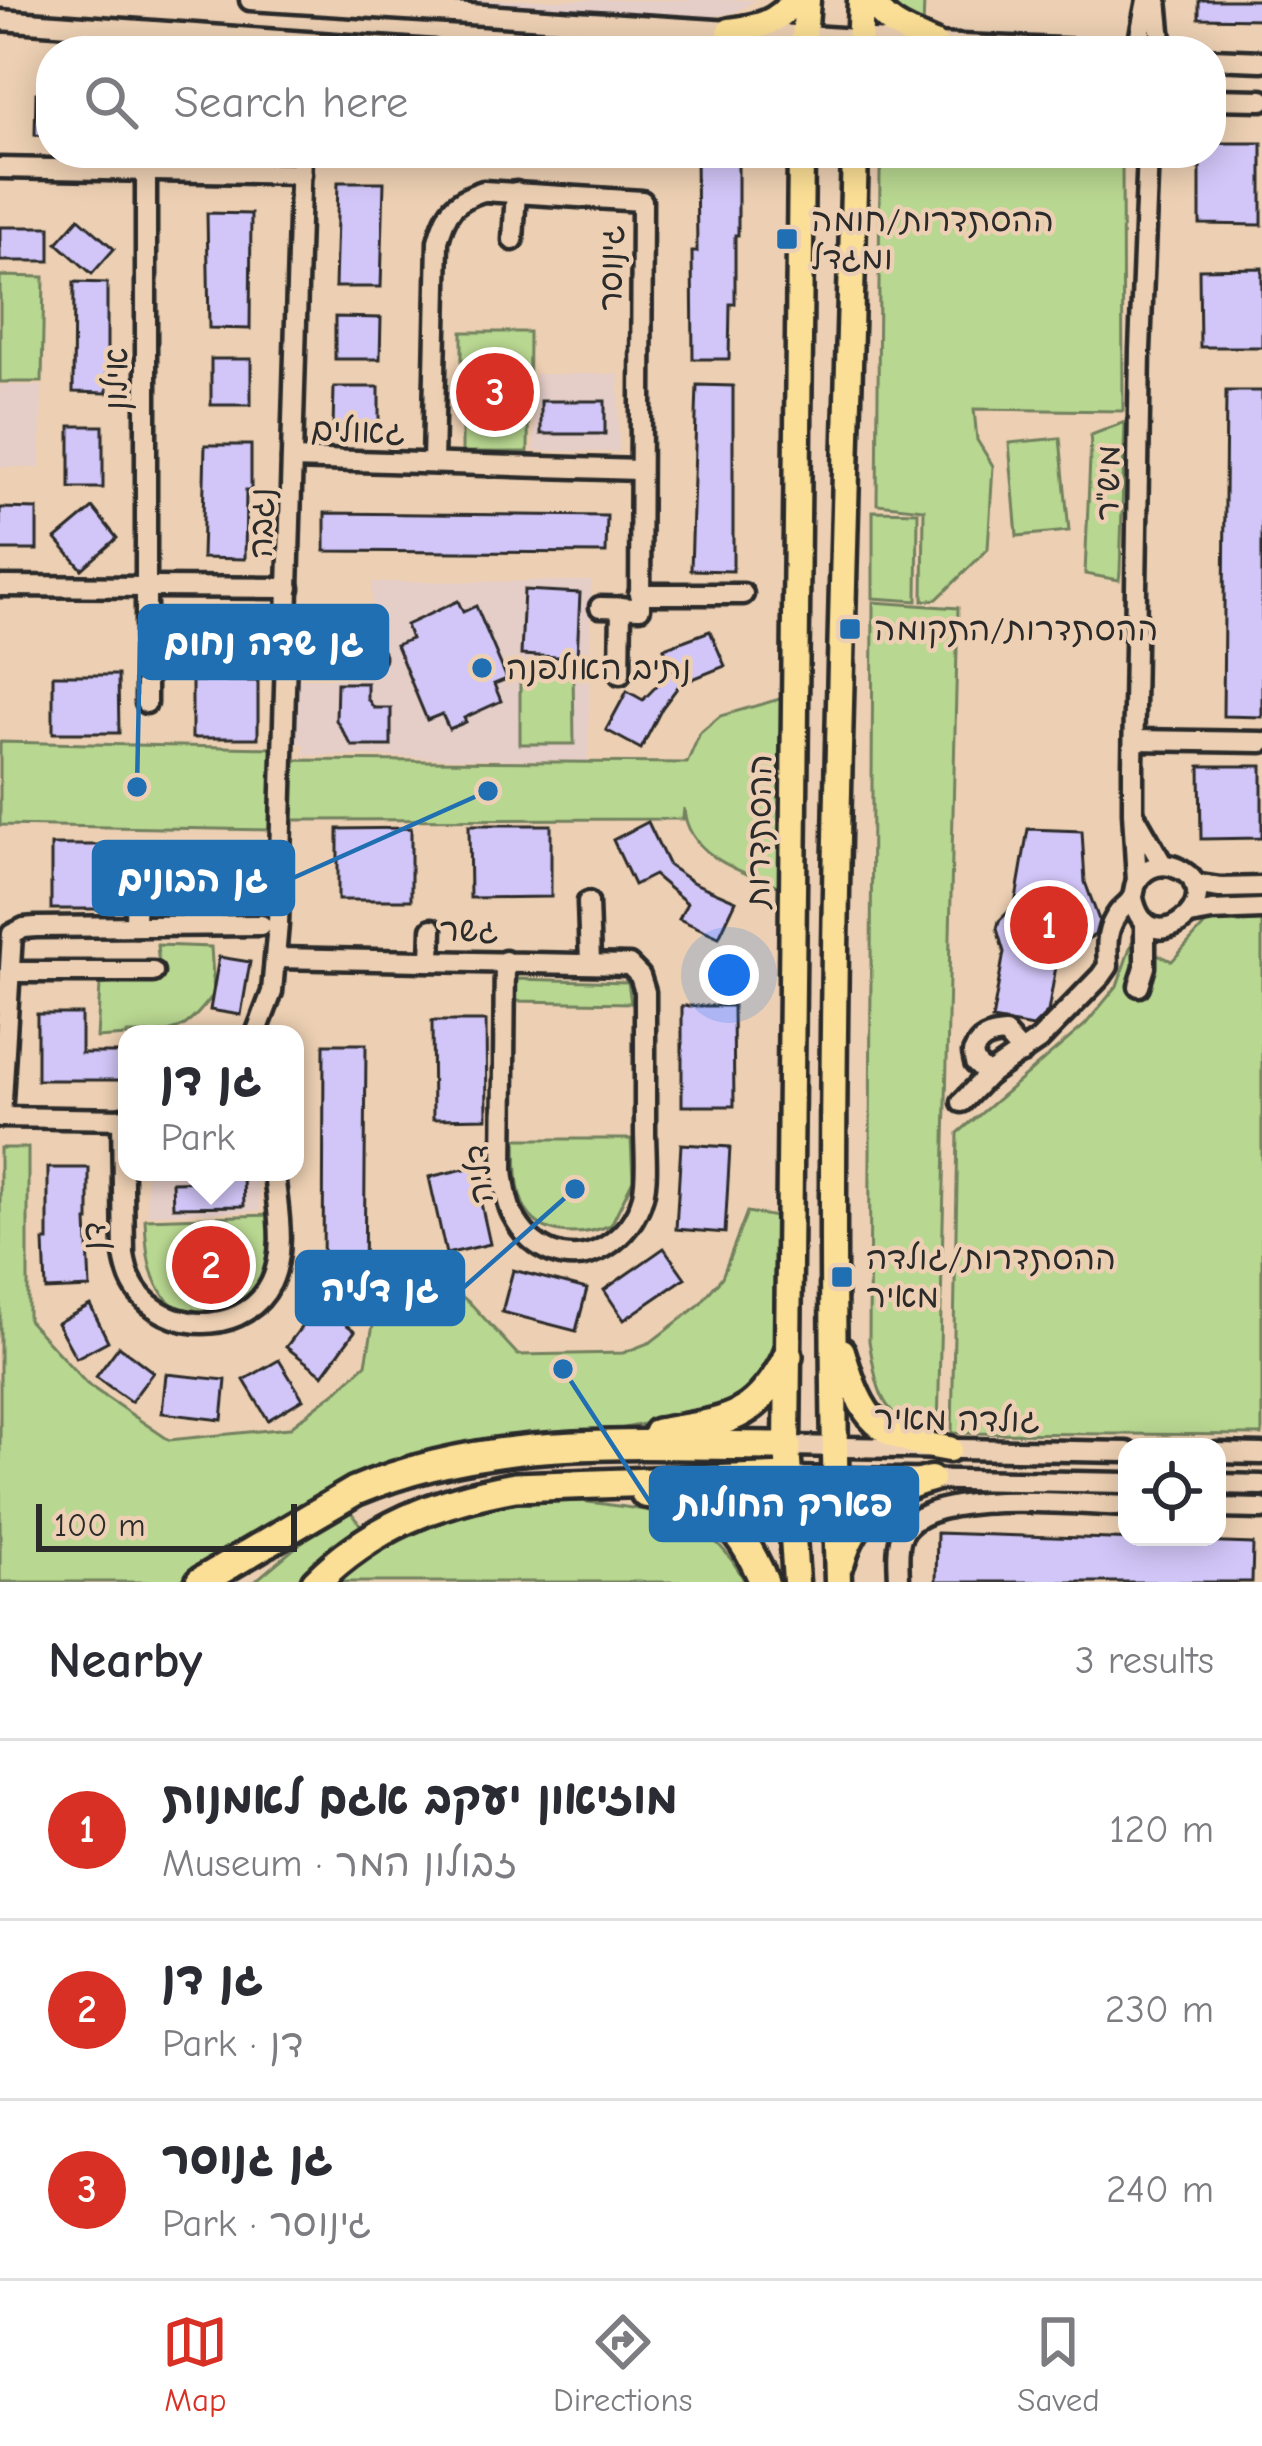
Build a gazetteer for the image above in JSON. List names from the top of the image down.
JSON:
{
  "streets": {
    "main road": ["ההסתדרות"],
    "street": [
      "גינוסר",
      "אילון",
      "גאולים",
      "מיש\"ר",
      "נגבה",
      "גשר",
      "דליה",
      "דן",
      "גולדה מאיר"
    ]
  },
  "crossings": [
    ["גינוסר", "גאולים"],
    ["גאולים", "נגבה"],
    ["נגבה", "גשר"],
    ["ההסתדרות", "גולדה מאיר"],
    ["גשר", "דליה"]
  ],
  "places": {
    "transit": ["ההסתדרות/חומה ומגדל", "ההסתדרות/התקומה", "ההסתדרות/גולדה מאיר"],
    "other": [
      "נתיב האולפנה",
      "גן שדה נחום",
      "גן הבונים",
      "גן דליה",
      "פארק החולות"
    ]
  },
  "scale_bar": "100 m",
  "page": {
    "search": "Search here",
    "pins": ["3", "1", "2"],
    "popup": ["גן דן", "Park"],
    "scale": "100 m",
    "heading": ["Nearby", "3 results"],
    "list": [
      {
        "mark": "1",
        "name": "מוזיאון יעקב אגם לאמנות",
        "note": "Museum · זבולון המר",
        "value": "120 m"
      },
      {
        "mark": "2",
        "name": "גן דן",
        "note": "Park · דן",
        "value": "230 m"
      },
      {
        "mark": "3",
        "name": "גן גנוסר",
        "note": "Park · גינוסר",
        "value": "240 m"
      }
    ],
    "nav": ["Map", "Directions", "Saved"]
  }
}
